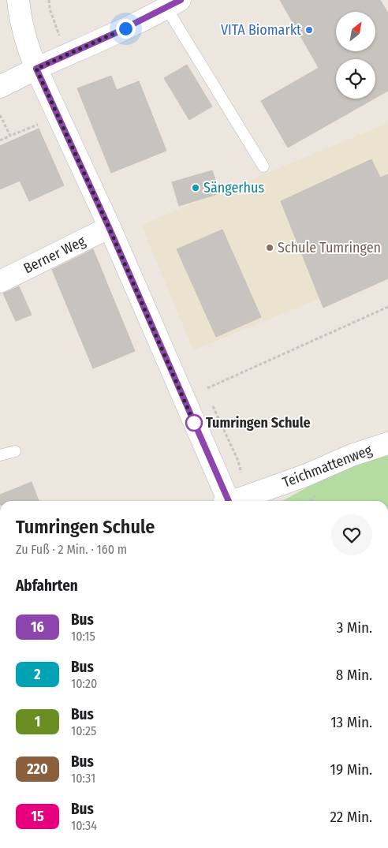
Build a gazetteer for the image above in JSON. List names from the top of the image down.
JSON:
{
  "streets": {
    "street": ["Berner Weg", "Teichmattenweg"]
  },
  "places": [
    "VITA Biomarkt",
    "Sängerhus",
    "Schule Tumringen",
    "Tumringen Schule"
  ],
  "lines": ["bus line 16"],
  "north": "top right",
  "page": {
    "heading": [
      ["Tumringen Schule", "Zu Fuß · 2 Min. · 160 m"],
      "Abfahrten"
    ],
    "list": [
      {
        "mark": "16",
        "name": "Bus",
        "note": "10:15",
        "value": "3 Min."
      },
      {
        "mark": "2",
        "name": "Bus",
        "note": "10:20",
        "value": "8 Min."
      },
      {
        "mark": "1",
        "name": "Bus",
        "note": "10:25",
        "value": "13 Min."
      },
      {
        "mark": "220",
        "name": "Bus",
        "note": "10:31",
        "value": "19 Min."
      },
      {
        "mark": "15",
        "name": "Bus",
        "note": "10:34",
        "value": "22 Min."
      }
    ]
  }
}
